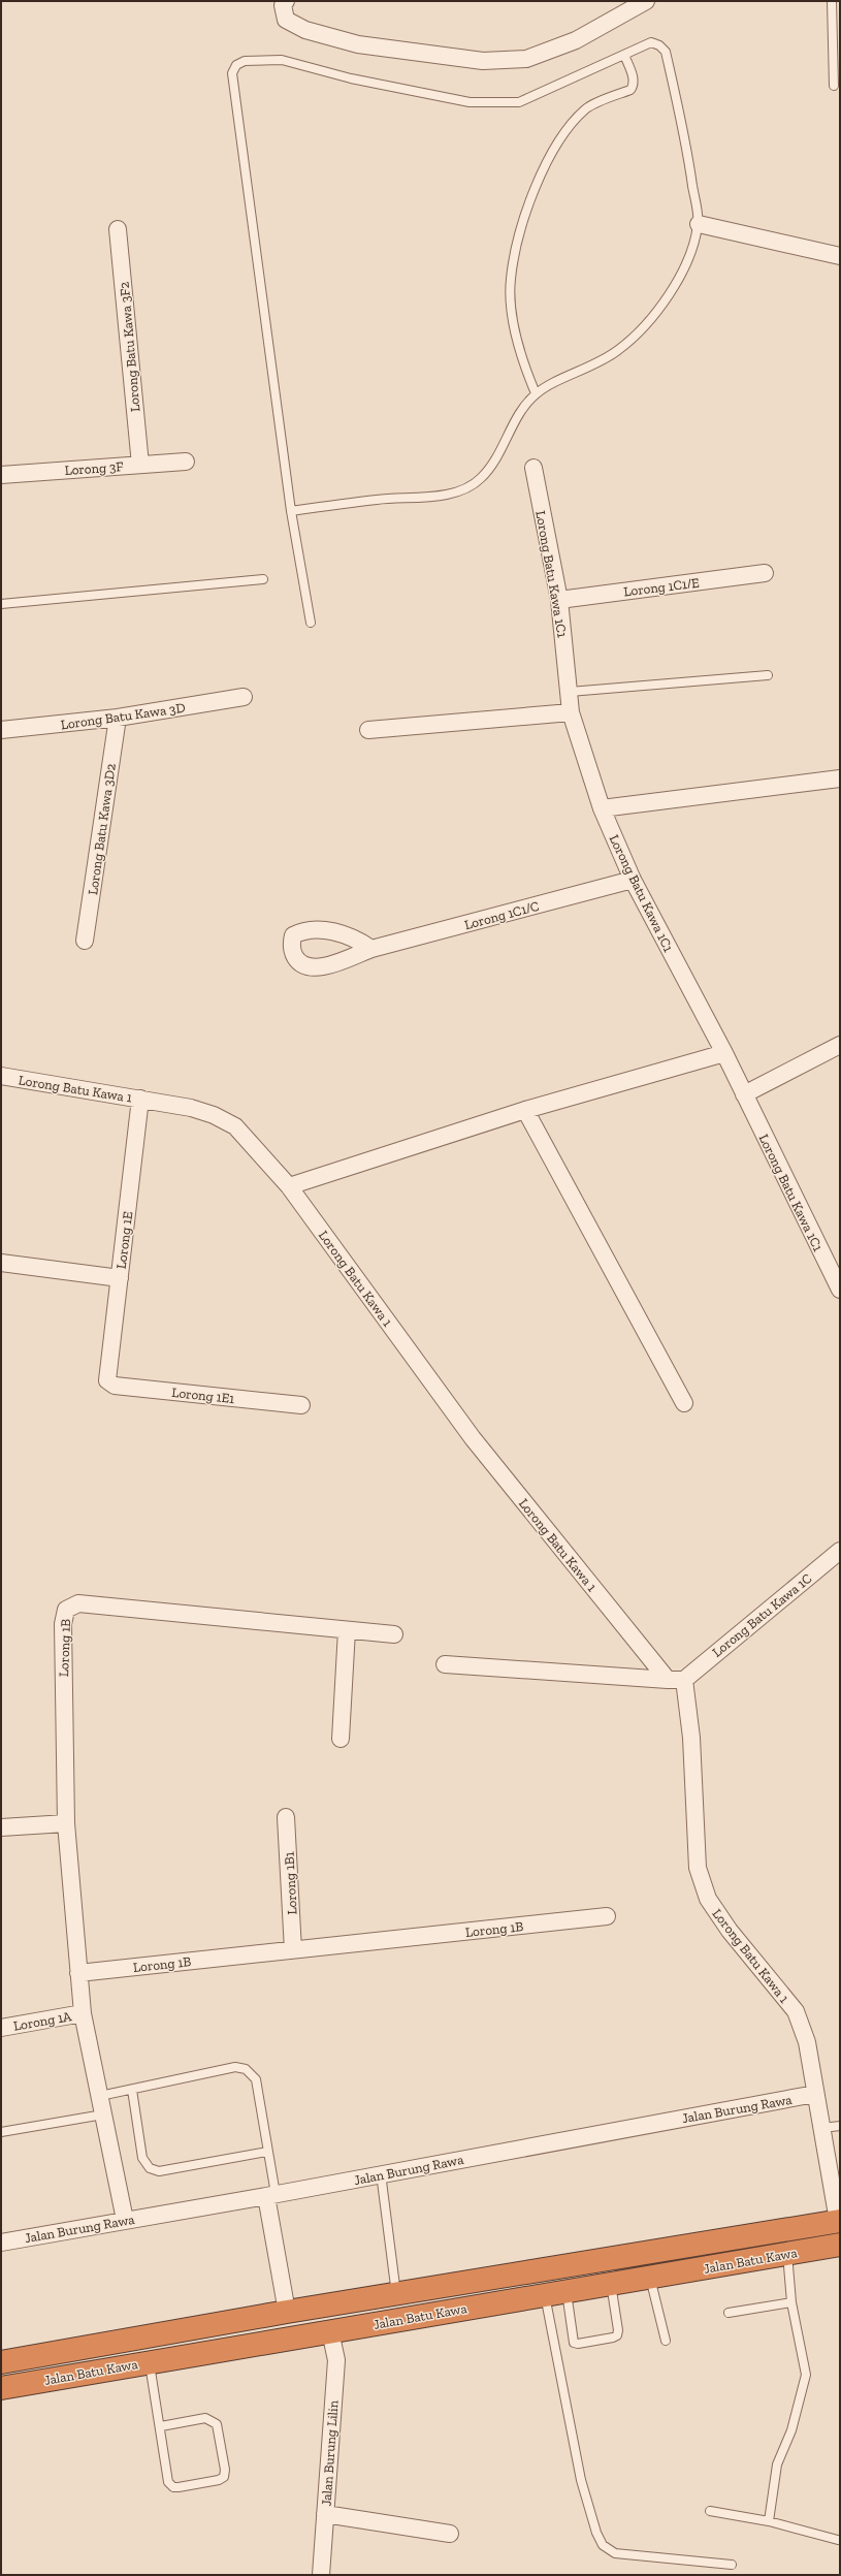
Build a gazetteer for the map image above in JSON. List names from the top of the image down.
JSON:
{
  "streets": {
    "highway": ["Jalan Batu Kawa"],
    "street": [
      "Lorong Batu Kawa 3F2",
      "Lorong 3F",
      "Lorong Batu Kawa 1C1",
      "Lorong 1C1/E",
      "Lorong Batu Kawa 3D",
      "Lorong Batu Kawa 3D2",
      "Lorong 1C1/C",
      "Lorong Batu Kawa 1",
      "Lorong 1E",
      "Lorong 1E1",
      "Lorong Batu Kawa 1C",
      "Lorong 1B",
      "Lorong 1B1",
      "Lorong 1A",
      "Jalan Burung Rawa",
      "Jalan Burung Lilin"
    ]
  },
  "crossings": [
    ["Lorong Batu Kawa 3F2", "Lorong 3F"],
    ["Lorong Batu Kawa 1C1", "Lorong 1C1/E"],
    ["Lorong Batu Kawa 1C1", "Lorong 1C1/C"],
    ["Lorong Batu Kawa 3D", "Lorong Batu Kawa 3D2"],
    ["Lorong Batu Kawa 1", "Lorong 1E"],
    ["Lorong Batu Kawa 1", "Lorong Batu Kawa 1C"],
    ["Lorong Batu Kawa 1", "Jalan Burung Rawa"],
    ["Lorong Batu Kawa 1", "Jalan Batu Kawa"],
    ["Lorong 1E", "Lorong 1E1"],
    ["Lorong 1B", "Lorong 1B1"],
    ["Jalan Batu Kawa", "Jalan Burung Lilin"]
  ]
}
